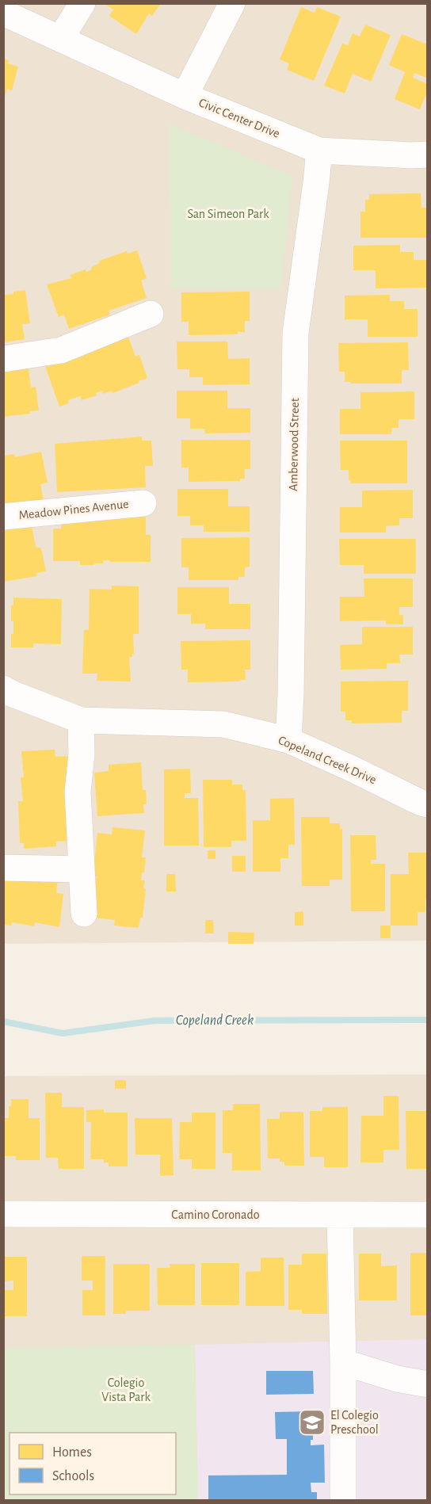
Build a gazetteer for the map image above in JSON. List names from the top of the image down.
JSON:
{
  "streets": {
    "street": [
      "Civic Center Drive",
      "Amberwood Street",
      "Meadow Pines Avenue",
      "Copeland Creek Drive",
      "Camino Coronado"
    ]
  },
  "crossings": [
    ["Civic Center Drive", "Amberwood Street"],
    ["Amberwood Street", "Copeland Creek Drive"]
  ],
  "water": ["Copeland Creek"],
  "parks": ["San Simeon Park", "Colegio Vista Park"],
  "places": {
    "school or university": ["El Colegio Preschool"]
  },
  "legend": ["Homes", "Schools"]
}
